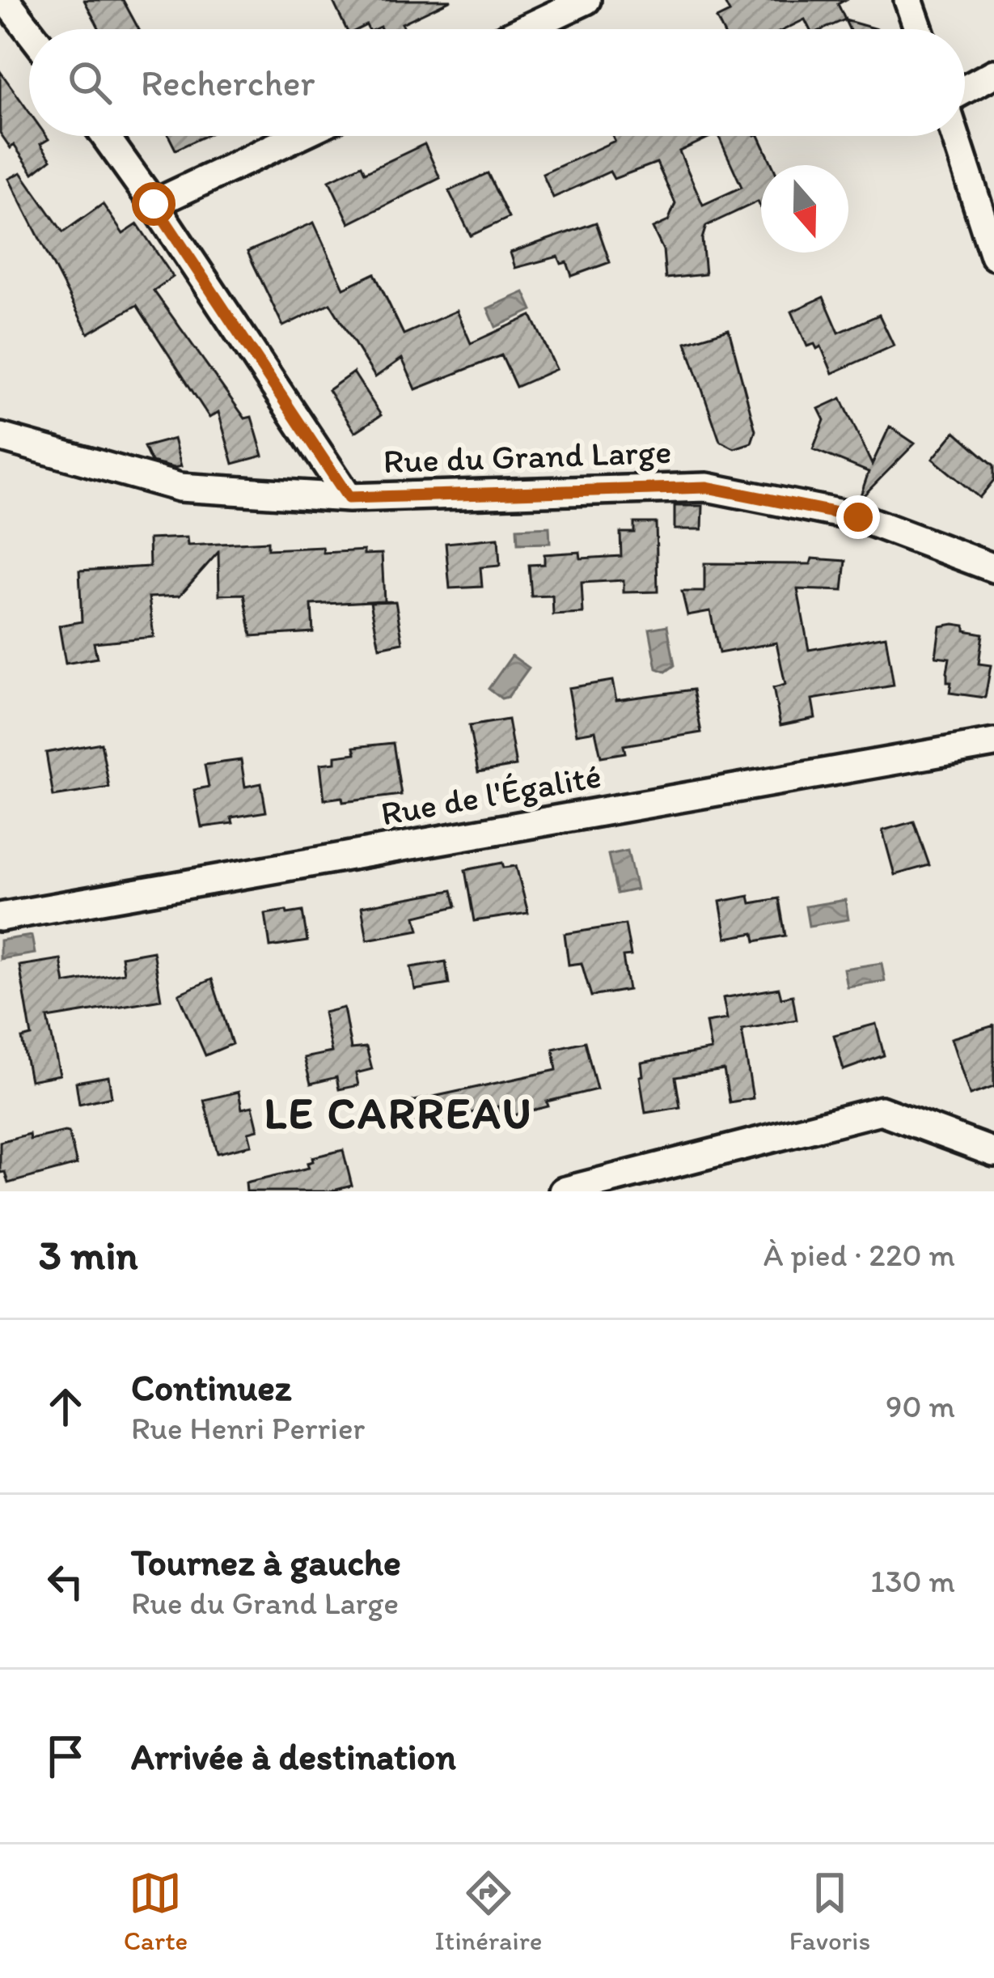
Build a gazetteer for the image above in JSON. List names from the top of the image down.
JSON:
{
  "streets": {
    "street": ["Rue du Grand Large", "Rue de l'Égalité"]
  },
  "districts": ["LE CARREAU"],
  "north": "bottom",
  "page": {
    "search": "Rechercher",
    "heading": ["3 min", "À pied · 220 m"],
    "list": [
      ["Continuez", "Rue Henri Perrier", "90 m"],
      ["Tournez à gauche", "Rue du Grand Large", "130 m"],
      "Arrivée à destination"
    ],
    "nav": ["Carte", "Itinéraire", "Favoris"]
  }
}
